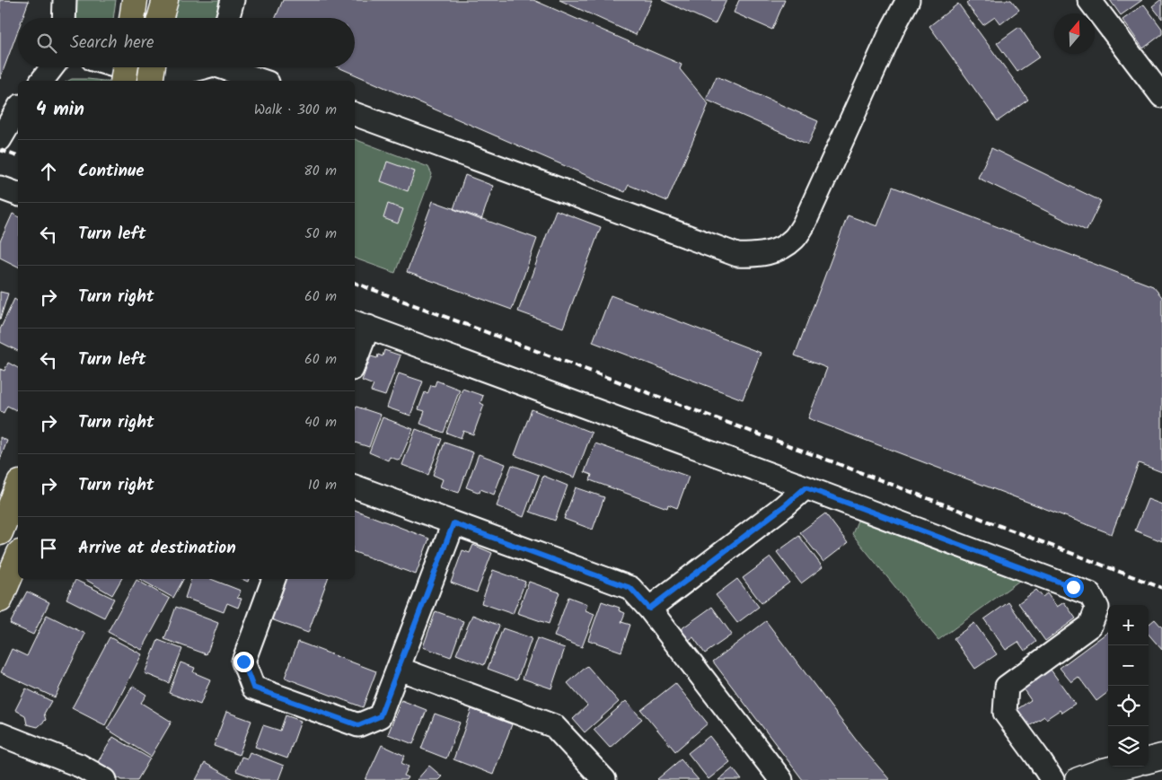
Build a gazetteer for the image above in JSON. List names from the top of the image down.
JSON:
{
  "north": "top",
  "page": {
    "search": "Search here",
    "heading": ["4 min", "Walk · 300 m"],
    "list": [
      ["Continue", "80 m"],
      ["Turn left", "50 m"],
      ["Turn right", "60 m"],
      ["Turn left", "60 m"],
      ["Turn right", "40 m"],
      ["Turn right", "10 m"],
      "Arrive at destination"
    ],
    "map_buttons": ["+", "−"]
  }
}
